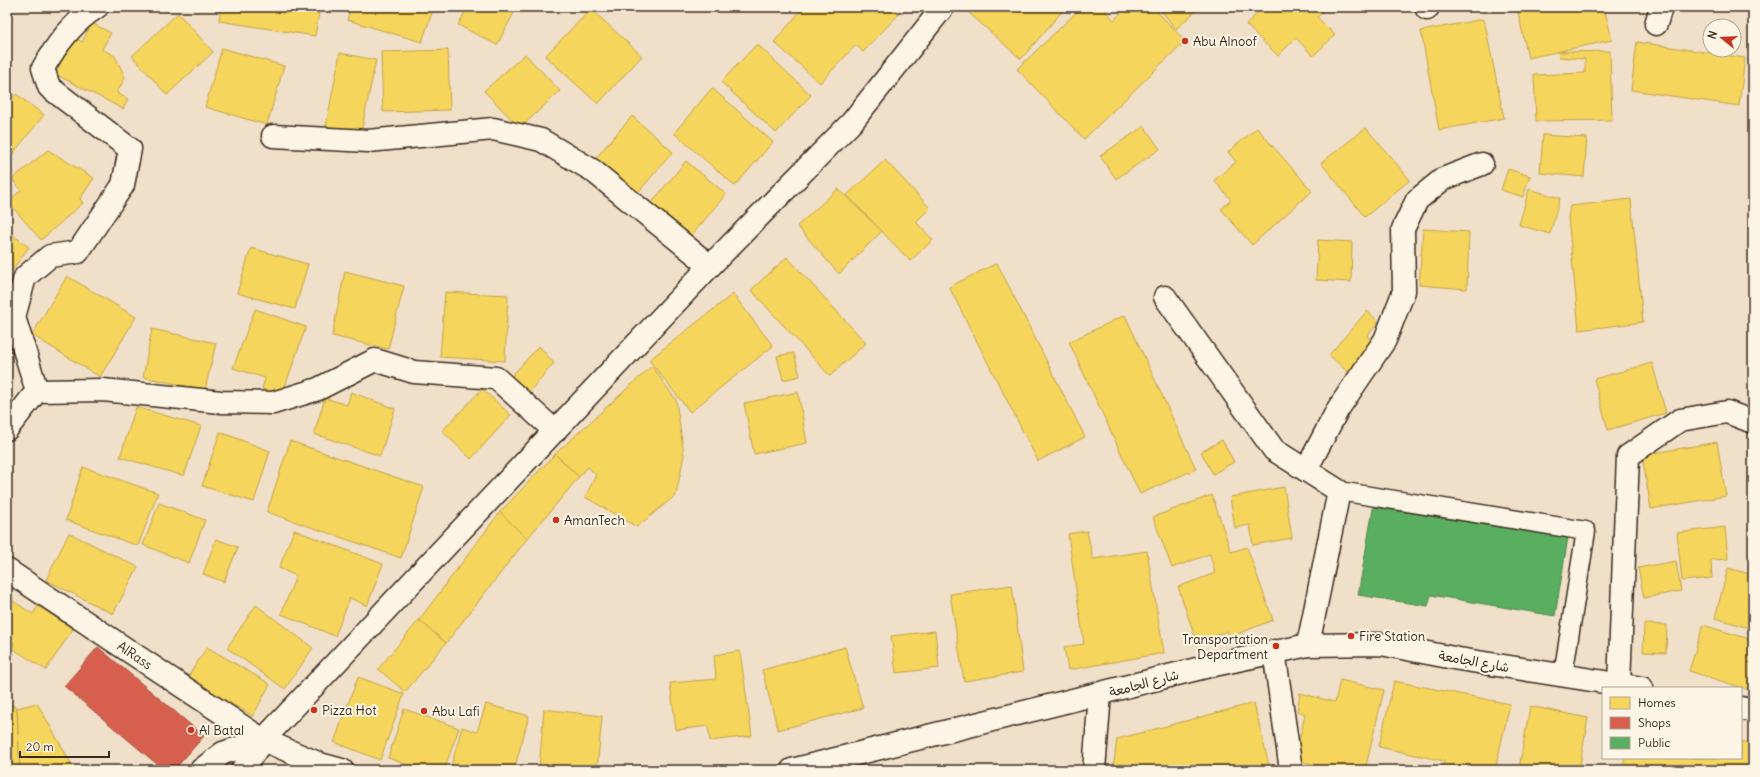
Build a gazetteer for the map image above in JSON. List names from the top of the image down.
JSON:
{
  "streets": {
    "street": ["AlRass", "شارع الجامعة"]
  },
  "places": [
    "Abu Alnoof",
    "AmanTech",
    "Fire Station",
    "Transportation Department",
    "Pizza Hot",
    "Abu Lafi",
    "Al Batal"
  ],
  "legend": ["Homes", "Shops", "Public"],
  "scale_bar": "20 m",
  "north": "left"
}
